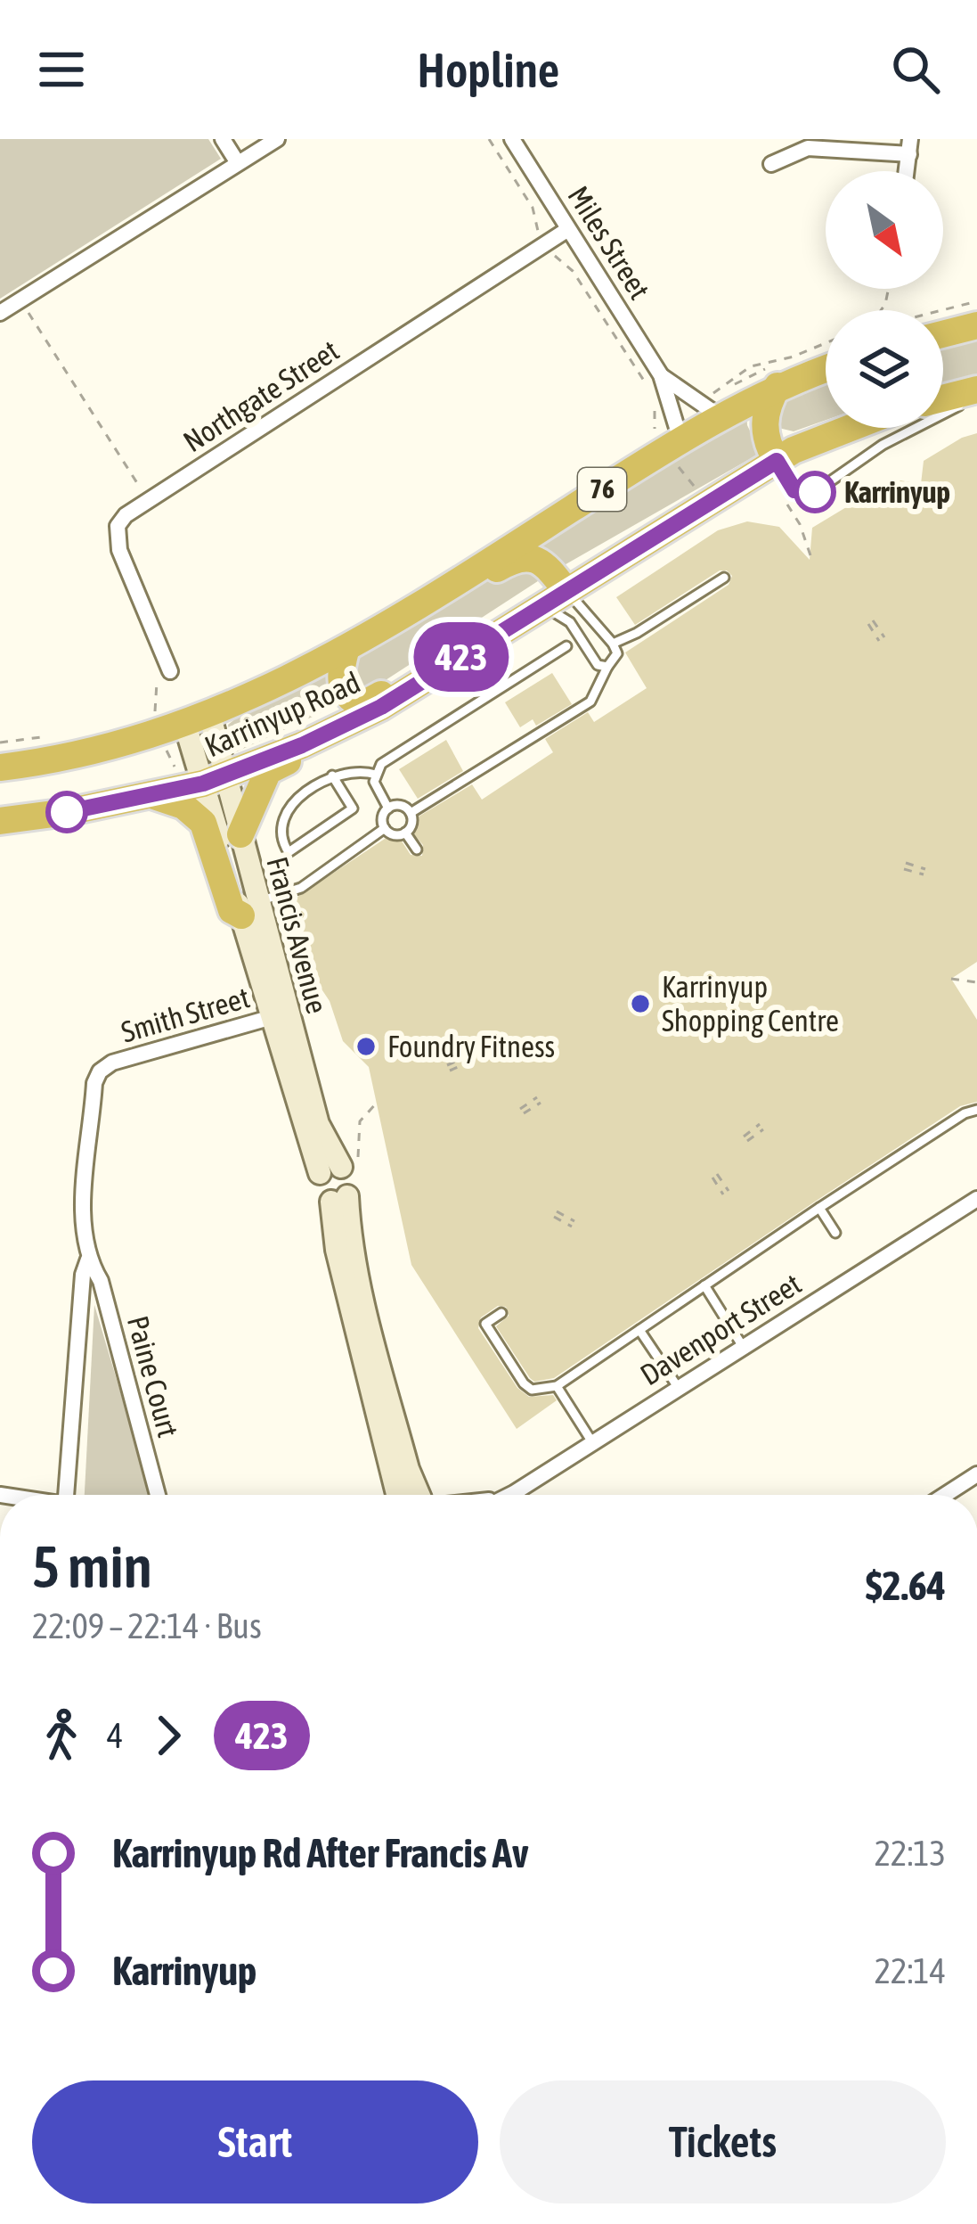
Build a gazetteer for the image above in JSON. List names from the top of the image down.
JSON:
{
  "streets": {
    "highway": ["76", "Karrinyup Road"],
    "street": [
      "Miles Street",
      "Northgate Street",
      "Francis Avenue",
      "Smith Street",
      "Davenport Street",
      "Paine Court"
    ]
  },
  "crossings": [
    ["Miles Street", "Northgate Street"],
    ["Miles Street", "Karrinyup Road"],
    ["Karrinyup Road", "Francis Avenue"],
    ["Francis Avenue", "Smith Street"],
    ["Smith Street", "Paine Court"]
  ],
  "places": ["Karrinyup", "Karrinyup Shopping Centre", "Foundry Fitness"],
  "lines": ["bus line 423"],
  "north": "bottom right",
  "page": {
    "header": "Hopline",
    "on_map": "423",
    "heading": ["5 min", "22:09 – 22:14 · Bus", "$2.64"],
    "legs": ["4", "423"],
    "list": [
      {
        "name": "Karrinyup Rd After Francis Av",
        "value": "22:13"
      },
      {
        "name": "Karrinyup",
        "value": "22:14"
      }
    ],
    "buttons": ["Start", "Tickets"]
  }
}
